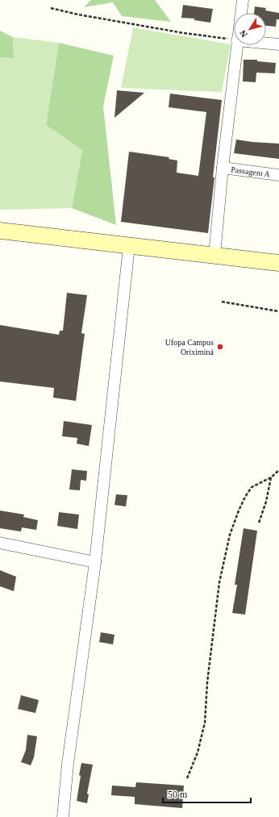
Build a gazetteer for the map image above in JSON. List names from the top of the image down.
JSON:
{
  "streets": {
    "street": ["Passagem A"]
  },
  "places": ["Ufopa Campus Oriximiná"],
  "scale_bar": "50 m",
  "north": "bottom left"
}
